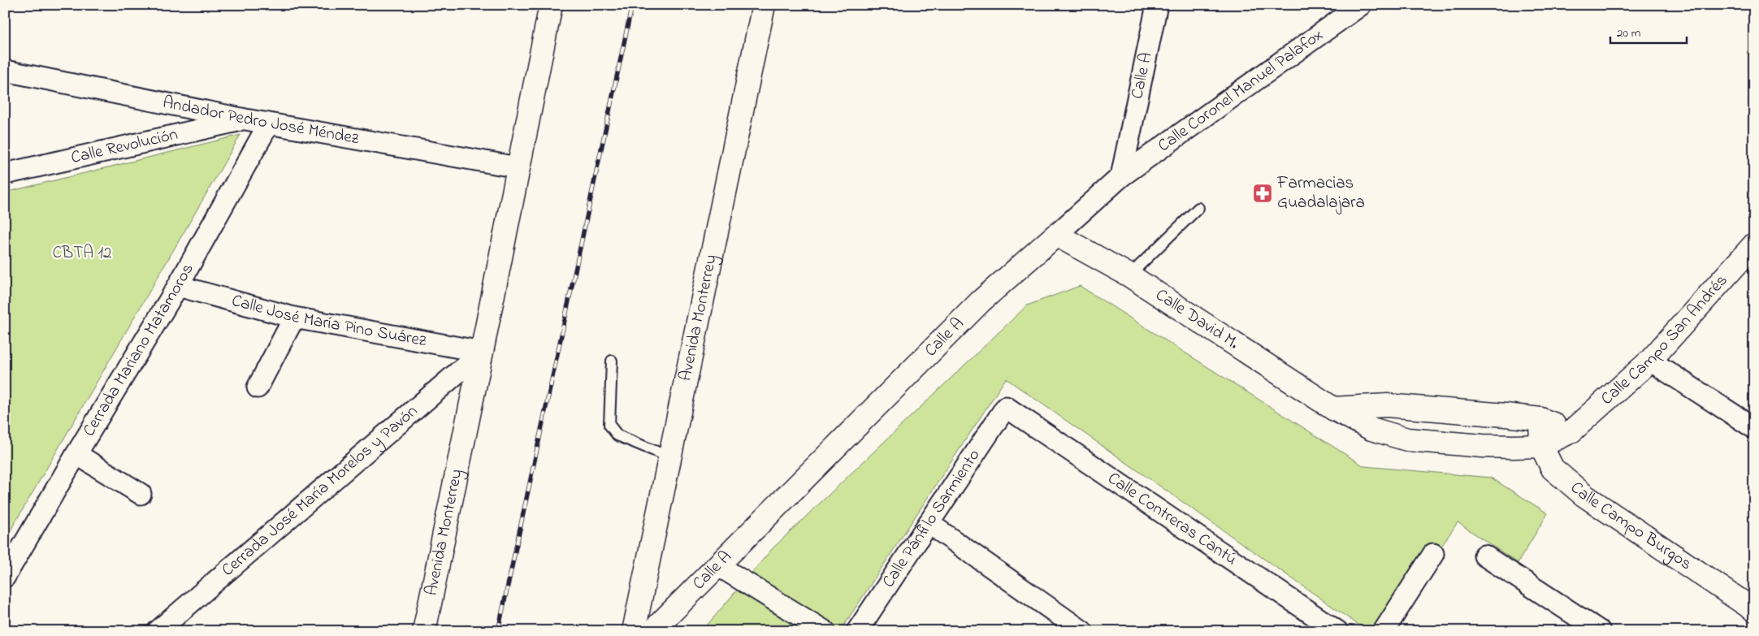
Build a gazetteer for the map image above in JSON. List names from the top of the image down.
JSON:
{
  "streets": {
    "street": [
      "Calle A",
      "Calle Coronel Manuel Palafox",
      "Andador Pedro José Méndez",
      "Calle Revolución",
      "Avenida Monterrey",
      "Calle David M.",
      "Calle José María Pino Suárez",
      "Calle Campo San Andrés",
      "Cerrada Mariano Matamoros",
      "Cerrada José María Morelos y Pavón",
      "Calle Pánfilo Sarmiento",
      "Calle Contreras Cantú",
      "Calle Campo Burgos"
    ]
  },
  "crossings": [
    ["Calle A", "Calle Coronel Manuel Palafox"],
    ["Calle A", "Calle David M."],
    ["Andador Pedro José Méndez", "Calle Revolución"],
    ["Andador Pedro José Méndez", "Avenida Monterrey"],
    ["Andador Pedro José Méndez", "Cerrada Mariano Matamoros"],
    ["Avenida Monterrey", "Calle José María Pino Suárez"],
    ["Avenida Monterrey", "Cerrada José María Morelos y Pavón"],
    ["Calle David M.", "Calle Campo San Andrés"],
    ["Calle David M.", "Calle Campo Burgos"],
    ["Calle José María Pino Suárez", "Cerrada Mariano Matamoros"],
    ["Calle José María Pino Suárez", "Cerrada José María Morelos y Pavón"],
    ["Calle Campo San Andrés", "Calle Campo Burgos"],
    ["Calle Pánfilo Sarmiento", "Calle Contreras Cantú"]
  ],
  "parks": ["CBTA 12"],
  "places": {
    "pharmacy": ["Farmacias Guadalajara"]
  },
  "scale_bar": "20 m"
}
